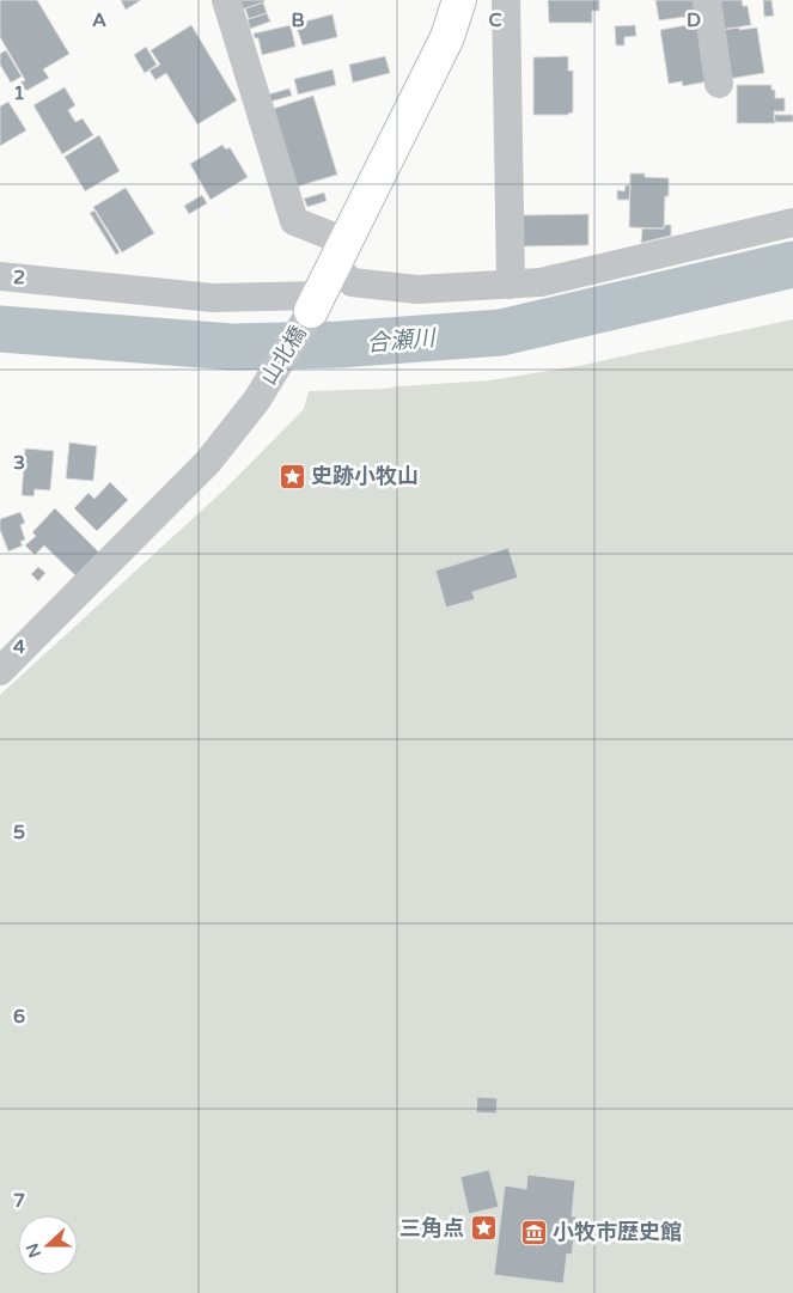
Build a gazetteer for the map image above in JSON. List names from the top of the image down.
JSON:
{
  "streets": {
    "street": ["山北橋"]
  },
  "water": ["合瀬川"],
  "places": {
    "place": ["史跡小牧山", "三角点"],
    "museum": ["小牧市歴史館"]
  },
  "north": "left",
  "grid": {
    "columns": [
      "A",
      "B",
      "C",
      "D"
    ],
    "rows": [
      "1",
      "2",
      "3",
      "4",
      "5",
      "6",
      "7"
    ]
  }
}
